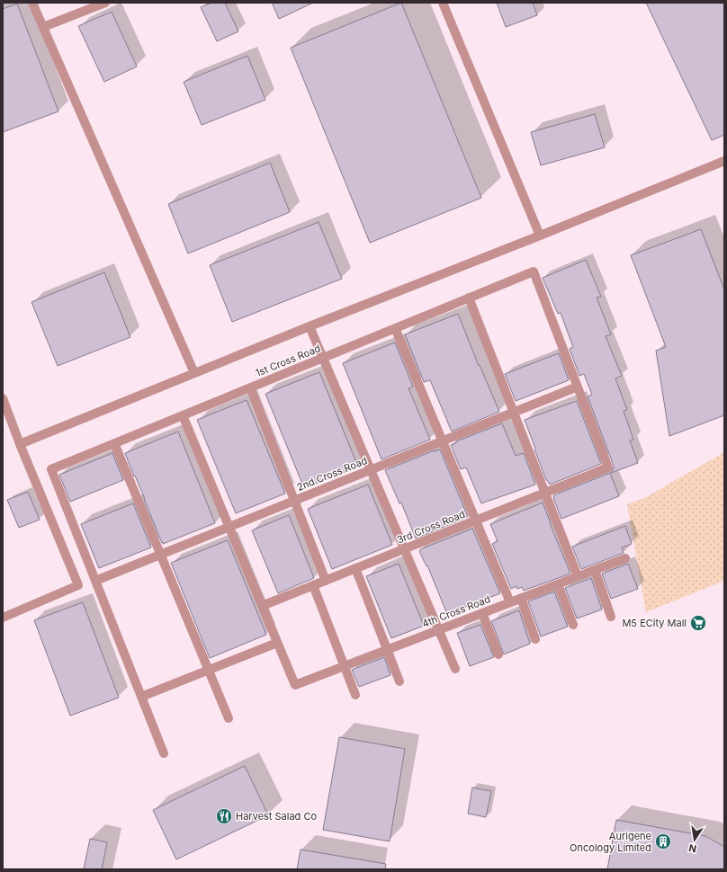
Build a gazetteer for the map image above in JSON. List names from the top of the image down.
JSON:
{
  "streets": {
    "street": [
      "1st Cross Road",
      "2nd Cross Road",
      "3rd Cross Road",
      "4th Cross Road"
    ]
  },
  "crossings": [
    ["1st Cross Road", "2nd Cross Road"],
    ["1st Cross Road", "3rd Cross Road"],
    ["2nd Cross Road", "3rd Cross Road"]
  ],
  "places": {
    "supermarket": ["M5 ECity Mall"],
    "restaurant": ["Harvest Salad Co"],
    "building": ["Aurigene Oncology Limited"]
  },
  "north": "bottom"
}
